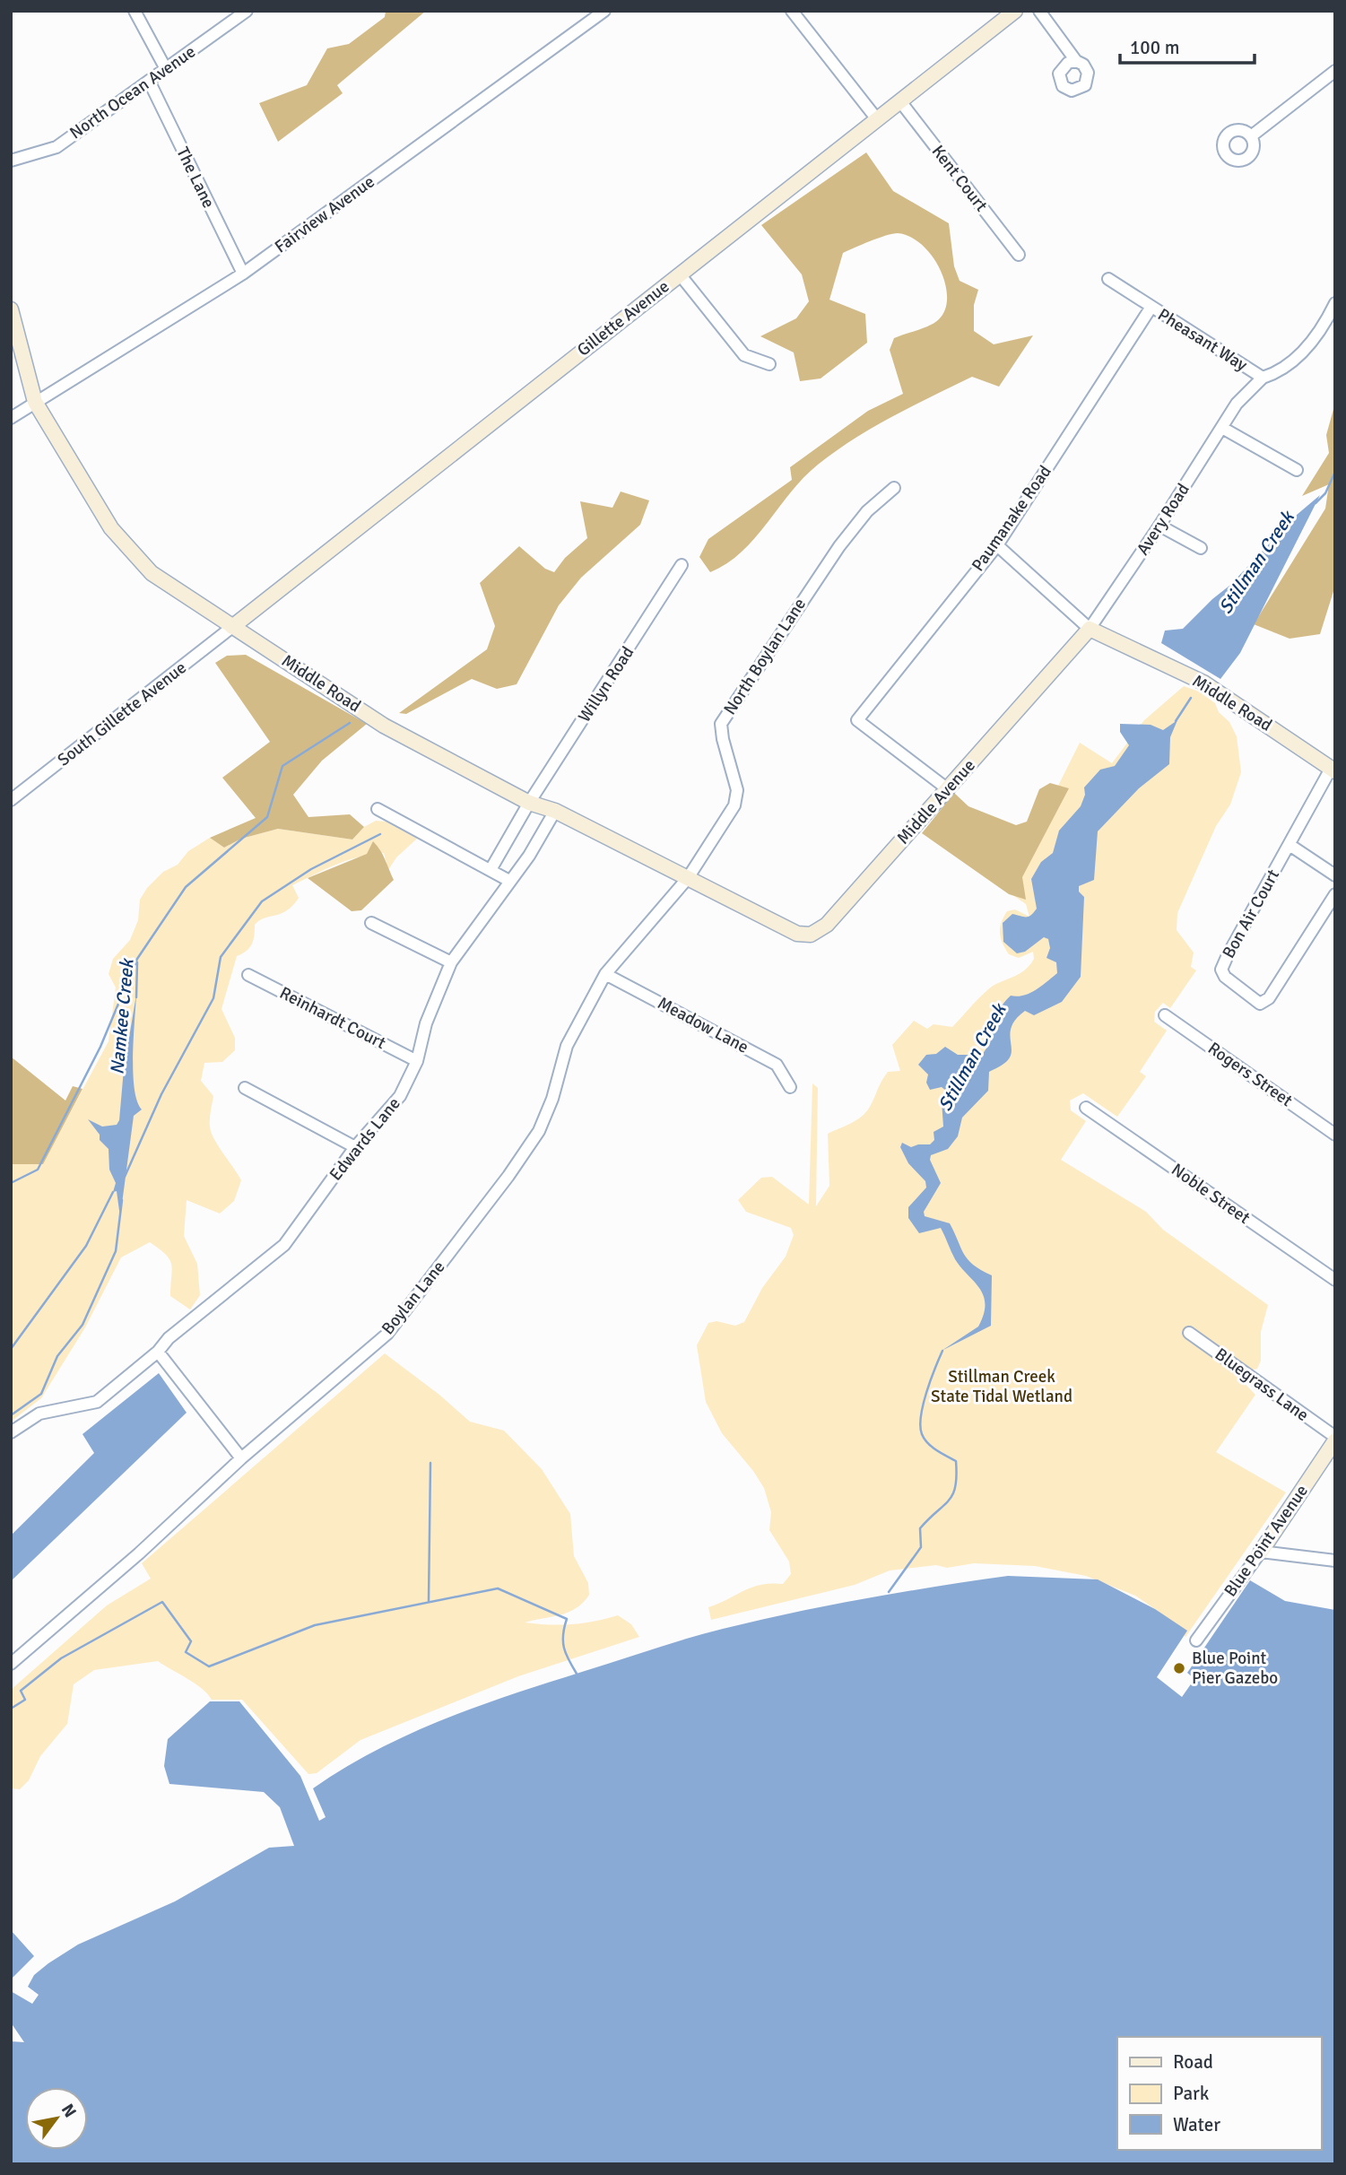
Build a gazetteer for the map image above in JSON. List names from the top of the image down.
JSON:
{
  "streets": {
    "main road": [
      "Gillette Avenue",
      "Middle Road",
      "Middle Avenue",
      "Blue Point Avenue"
    ],
    "street": [
      "North Ocean Avenue",
      "The Lane",
      "Kent Court",
      "Fairview Avenue",
      "Pheasant Way",
      "Paumanake Road",
      "Avery Road",
      "North Boylan Lane",
      "Willyn Road",
      "South Gillette Avenue",
      "Bon Air Court",
      "Reinhardt Court",
      "Meadow Lane",
      "Rogers Street",
      "Edwards Lane",
      "Noble Street",
      "Boylan Lane",
      "Bluegrass Lane"
    ]
  },
  "crossings": [
    ["North Ocean Avenue", "The Lane"],
    ["The Lane", "Fairview Avenue"],
    ["Kent Court", "Gillette Avenue"],
    ["Fairview Avenue", "Middle Road"],
    ["Gillette Avenue", "Middle Road"],
    ["Gillette Avenue", "South Gillette Avenue"],
    ["Pheasant Way", "Paumanake Road"],
    ["Pheasant Way", "Avery Road"],
    ["Paumanake Road", "Middle Avenue"],
    ["Avery Road", "Middle Road"],
    ["Avery Road", "Middle Avenue"],
    ["North Boylan Lane", "Middle Road"],
    ["North Boylan Lane", "Boylan Lane"],
    ["Middle Road", "Willyn Road"],
    ["Middle Road", "South Gillette Avenue"],
    ["Middle Road", "Middle Avenue"],
    ["Middle Road", "Edwards Lane"],
    ["Middle Road", "Boylan Lane"],
    ["Reinhardt Court", "Edwards Lane"],
    ["Meadow Lane", "Boylan Lane"],
    ["Bluegrass Lane", "Blue Point Avenue"]
  ],
  "water": ["Stillman Creek", "Namkee Creek"],
  "parks": ["Stillman Creek State Tidal Wetland"],
  "places": ["Blue Point Pier Gazebo"],
  "legend": ["Road", "Park", "Water"],
  "scale_bar": "100 m",
  "north": "top right"
}
